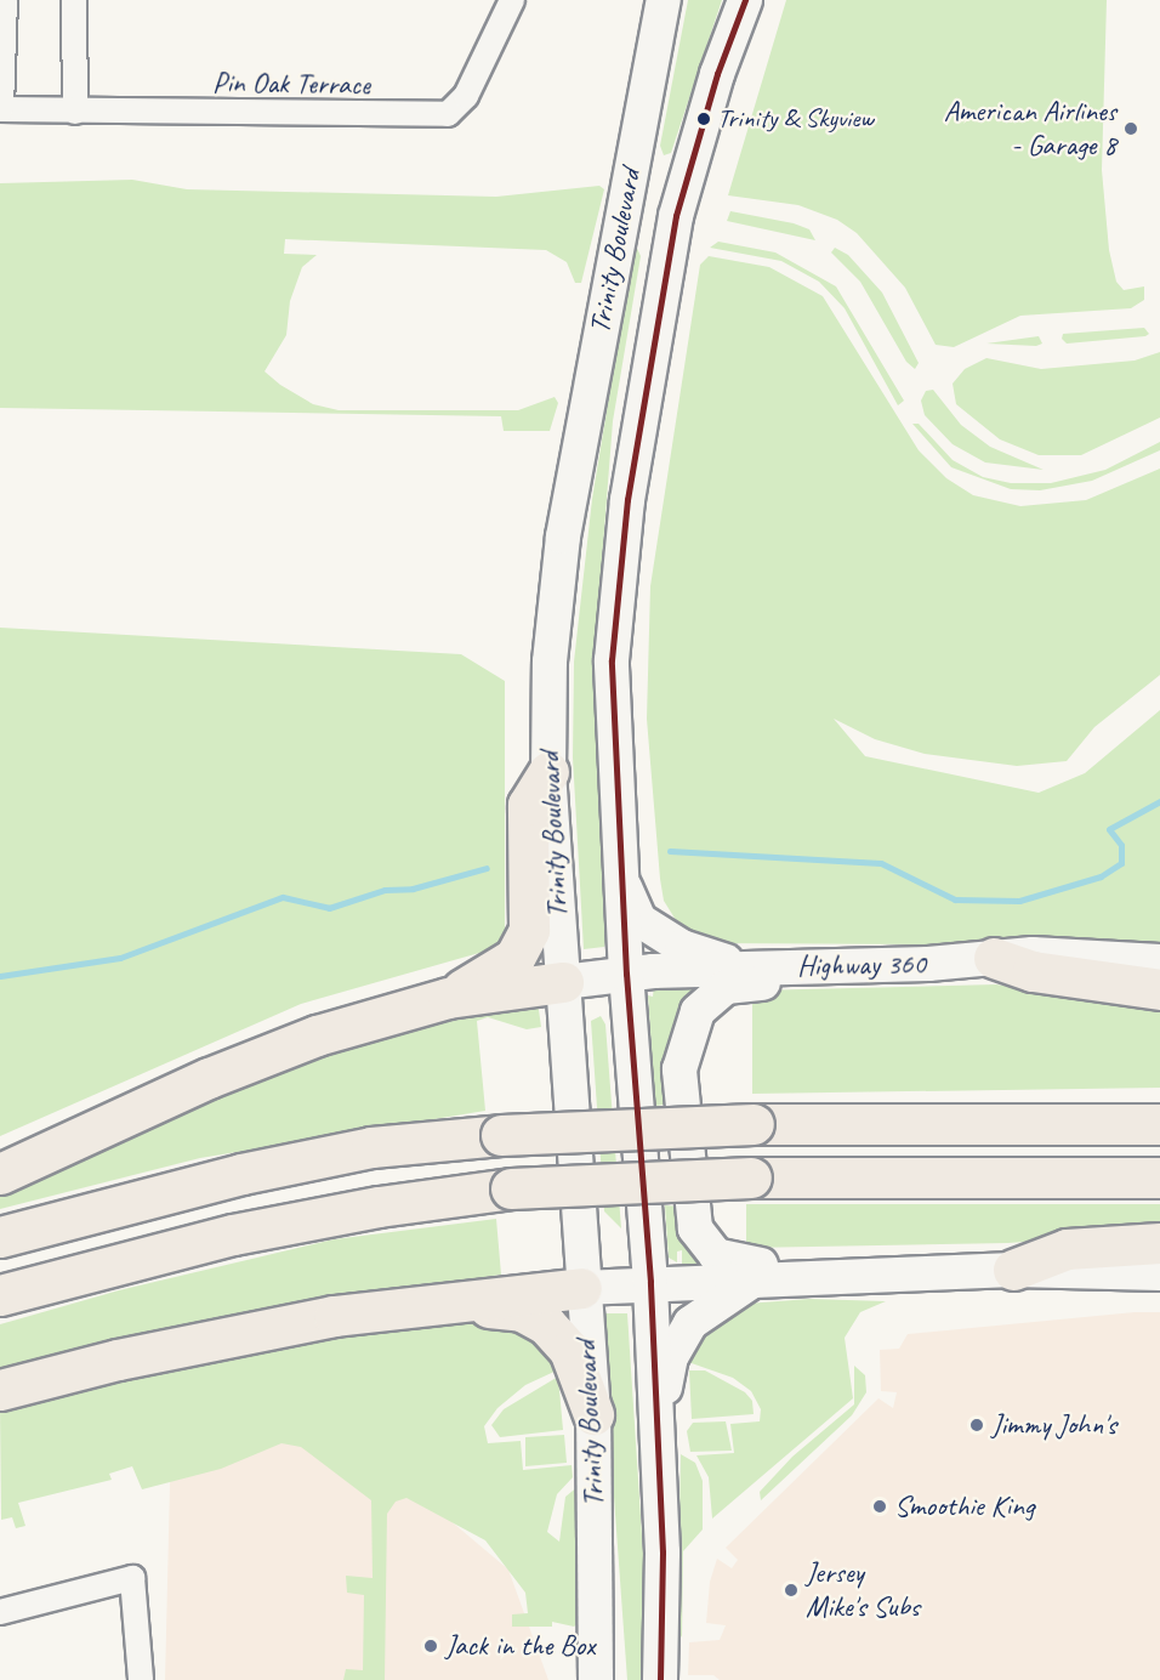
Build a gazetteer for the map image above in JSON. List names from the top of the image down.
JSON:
{
  "streets": {
    "main road": ["Trinity Boulevard", "Highway 360"],
    "street": ["Pin Oak Terrace"]
  },
  "crossings": [
    ["Trinity Boulevard", "Highway 360"]
  ],
  "places": [
    "Trinity & Skyview",
    "American Airlines - Garage 8",
    "Jimmy John's",
    "Smoothie King",
    "Jersey Mike's Subs",
    "Jack in the Box"
  ]
}
